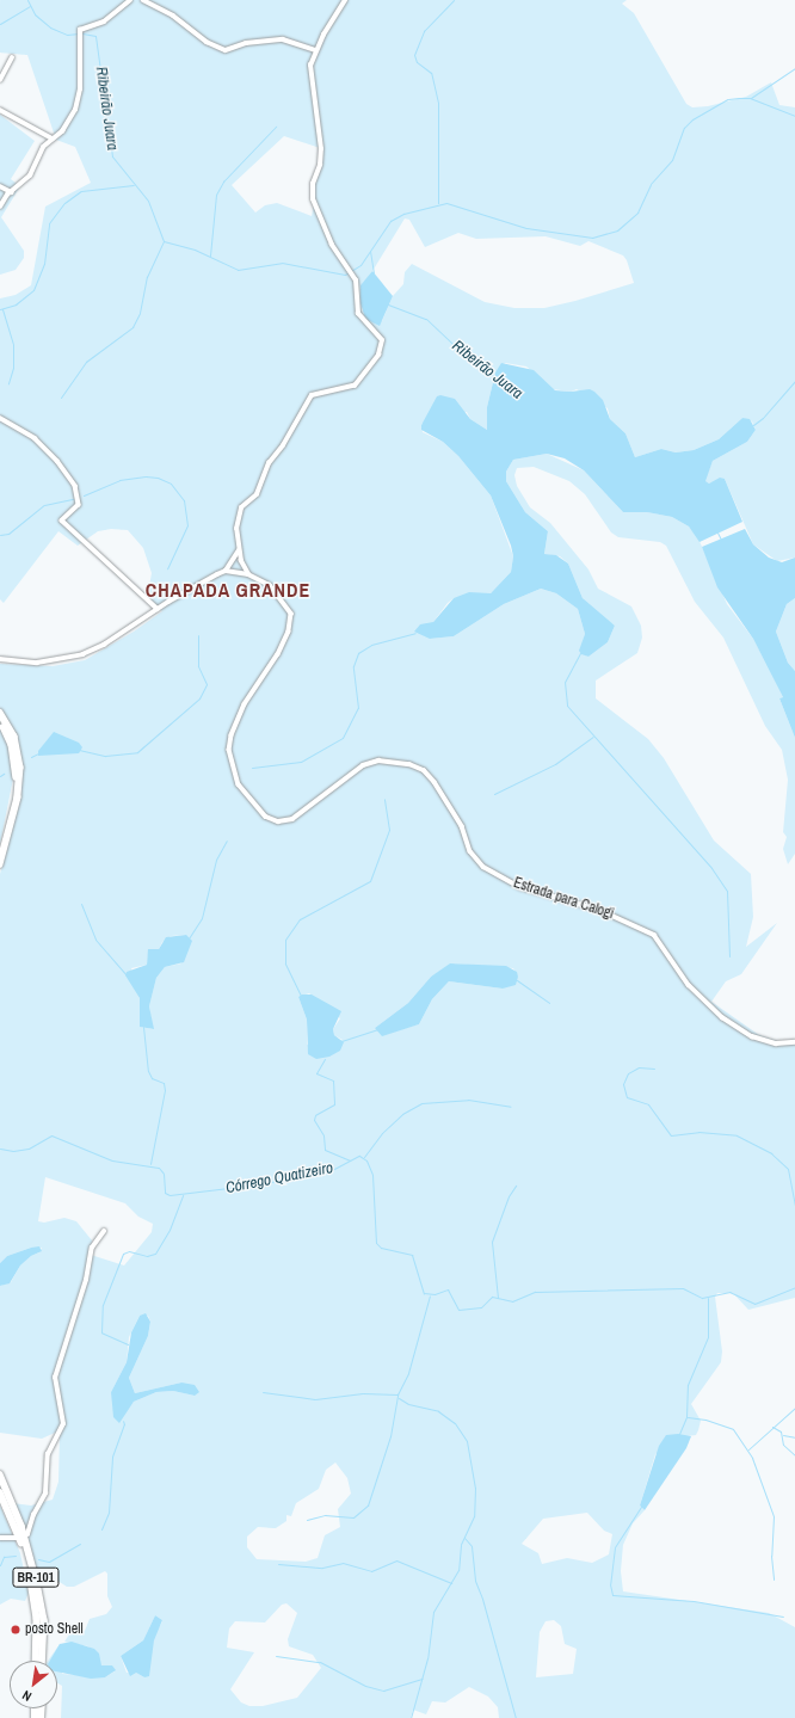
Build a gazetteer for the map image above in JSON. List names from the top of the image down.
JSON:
{
  "streets": {
    "highway": ["BR-101"],
    "street": ["Estrada para Calogi"]
  },
  "districts": ["CHAPADA GRANDE"],
  "water": ["Ribeirão Juara", "Córrego Quatizeiro"],
  "places": ["posto Shell"],
  "north": "bottom left"
}
